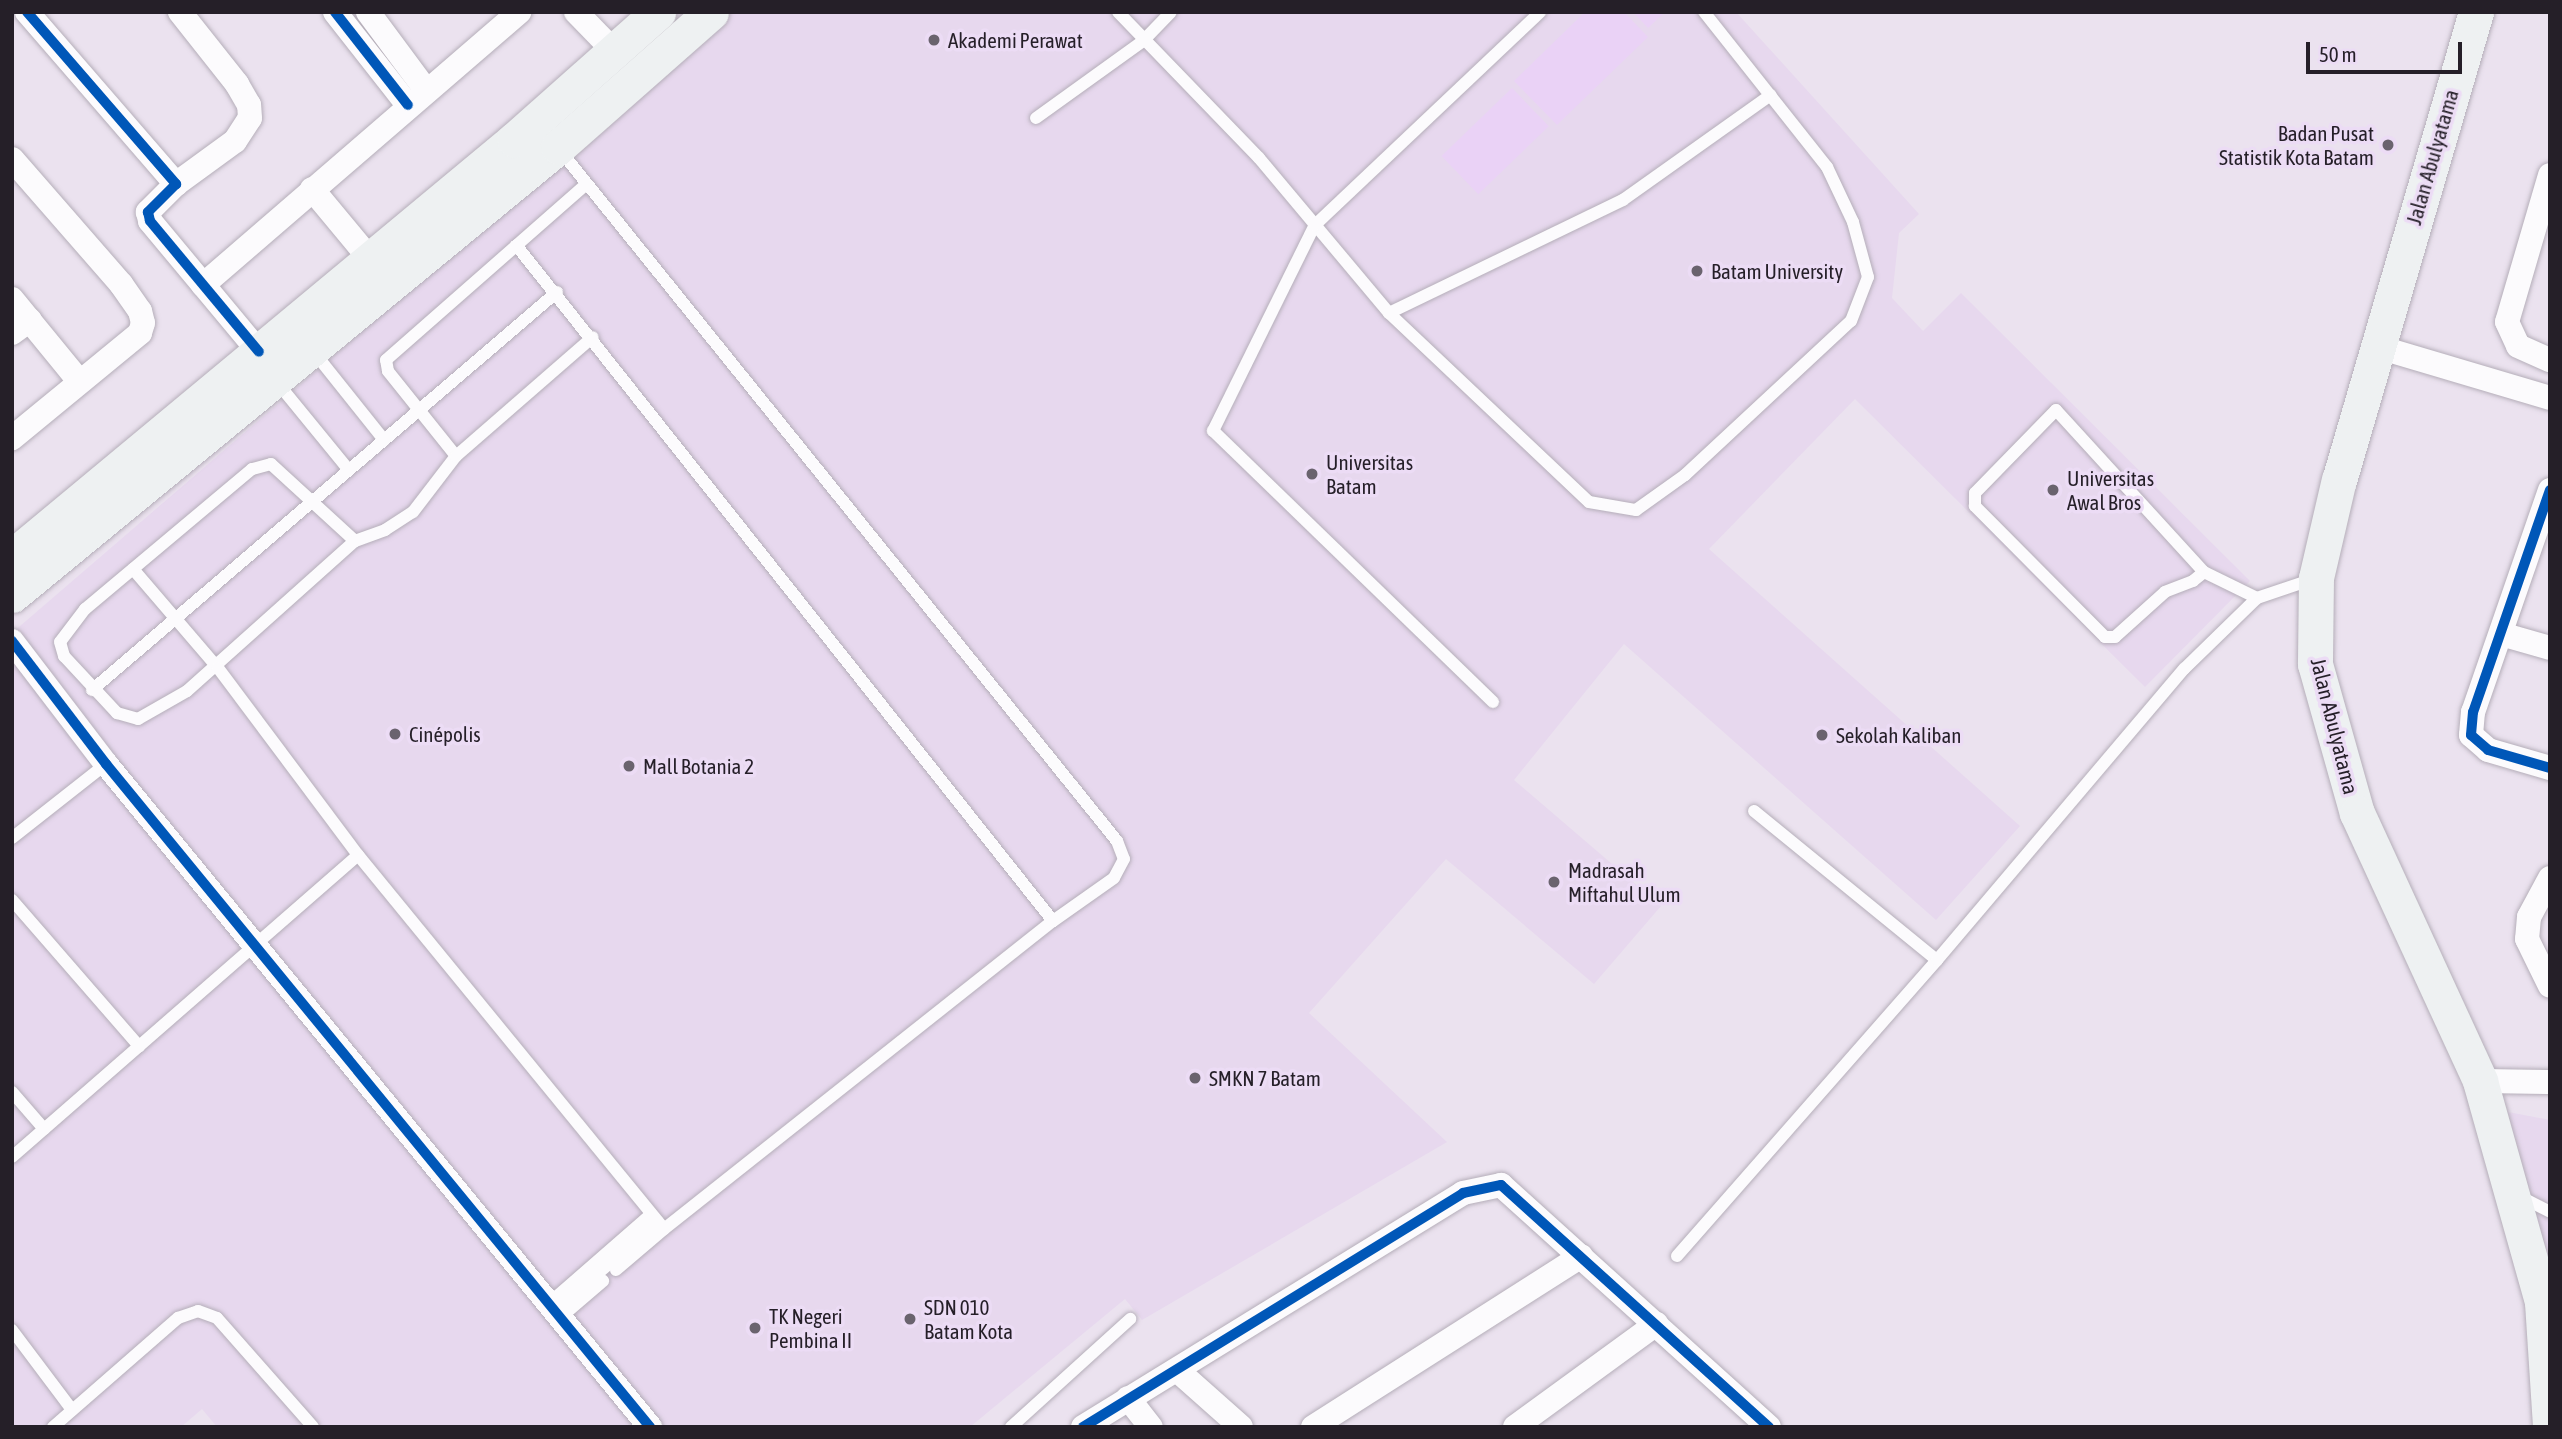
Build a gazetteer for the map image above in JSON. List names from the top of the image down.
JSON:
{
  "streets": {
    "main road": ["Jalan Abulyatama"]
  },
  "places": [
    "Akademi Perawat",
    "Badan Pusat Statistik Kota Batam",
    "Batam University",
    "Universitas Batam",
    "Universitas Awal Bros",
    "Cinépolis",
    "Sekolah Kaliban",
    "Mall Botania 2",
    "Madrasah Miftahul Ulum",
    "SMKN 7 Batam",
    "SDN 010 Batam Kota",
    "TK Negeri Pembina II"
  ],
  "scale_bar": "50 m"
}
